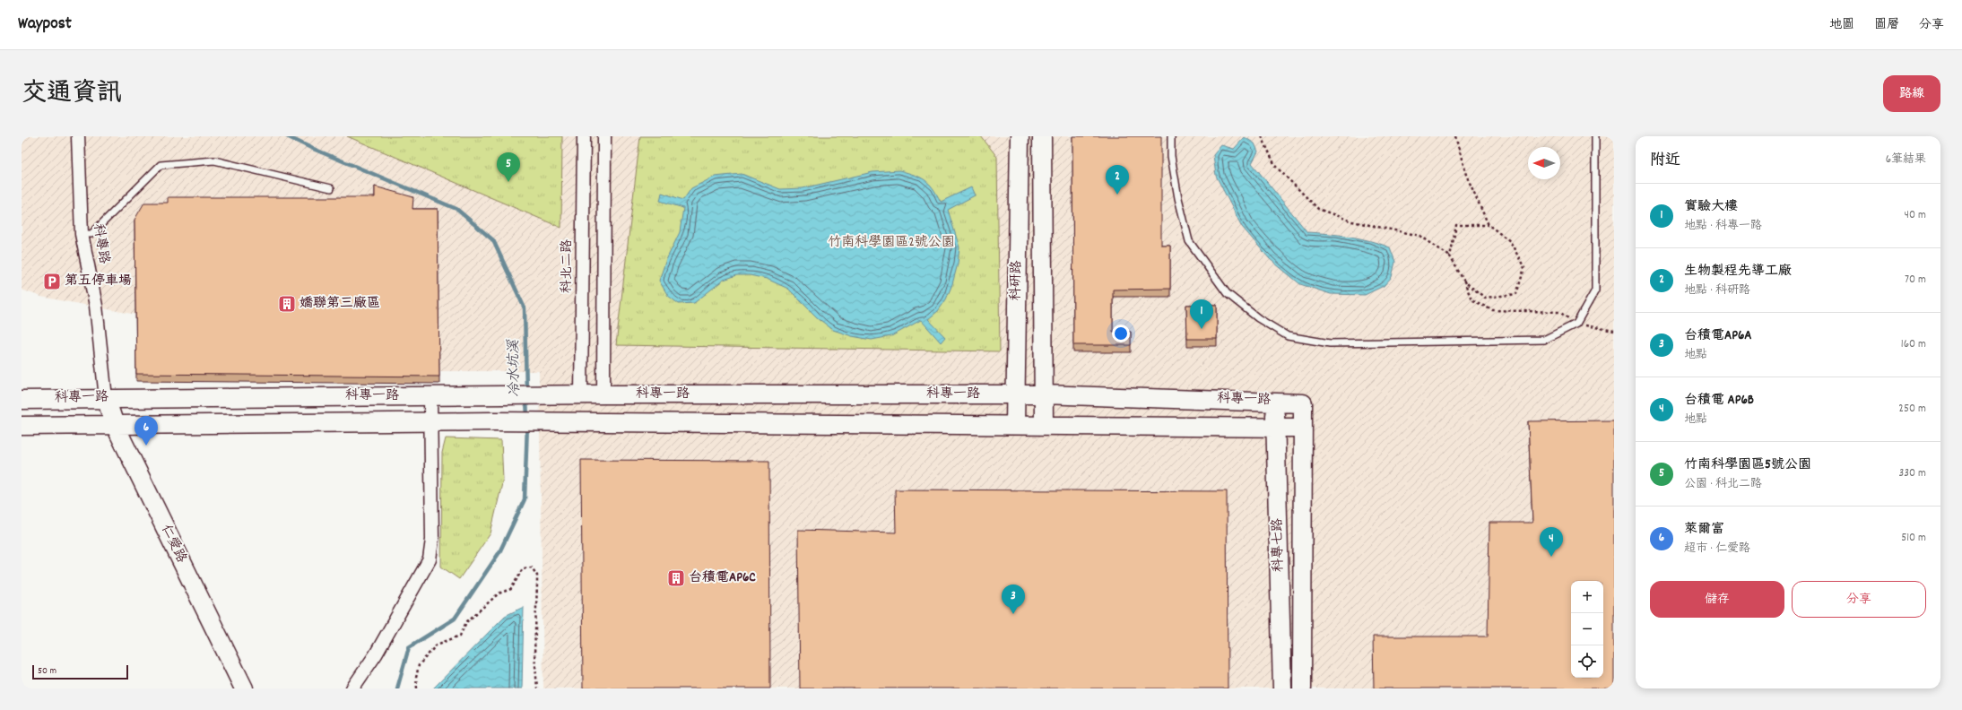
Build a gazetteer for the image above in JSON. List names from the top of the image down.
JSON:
{
  "streets": {
    "street": [
      "科專路",
      "科北二路",
      "科研路",
      "科專一路",
      "仁愛路",
      "科專七路"
    ]
  },
  "crossings": [
    ["科專路", "科專一路"],
    ["科專路", "仁愛路"],
    ["科北二路", "科專一路"],
    ["科研路", "科專一路"],
    ["科專一路", "仁愛路"],
    ["科專一路", "科專七路"]
  ],
  "water": ["冷水坑溪"],
  "parks": ["竹南科學園區2號公園"],
  "places": {
    "parking": ["第五停車場"],
    "building": ["嬌聯第三廠區", "台積電AP6C"]
  },
  "scale_bar": "50 m",
  "north": "left",
  "page": {
    "header": "Waypost",
    "nav": ["地圖", "圖層", "分享"],
    "title": "交通資訊",
    "buttons": [
      "路線",
      ["儲存", "分享"]
    ],
    "heading": ["附近", "6筆結果"],
    "pins": [
      "5",
      "2",
      "1",
      "6",
      "4",
      "3"
    ],
    "list": [
      {
        "mark": "1",
        "name": "實驗大樓",
        "note": "地點 · 科專一路",
        "value": "40 m"
      },
      {
        "mark": "2",
        "name": "生物製程先導工廠",
        "note": "地點 · 科研路",
        "value": "70 m"
      },
      {
        "mark": "3",
        "name": "台積電AP6A",
        "note": "地點",
        "value": "160 m"
      },
      {
        "mark": "4",
        "name": "台積電 AP6B",
        "note": "地點",
        "value": "250 m"
      },
      {
        "mark": "5",
        "name": "竹南科學園區5號公園",
        "note": "公園 · 科北二路",
        "value": "330 m"
      },
      {
        "mark": "6",
        "name": "萊爾富",
        "note": "超市 · 仁愛路",
        "value": "510 m"
      }
    ],
    "map_buttons": ["+", "−"],
    "scale": "50 m"
  }
}
